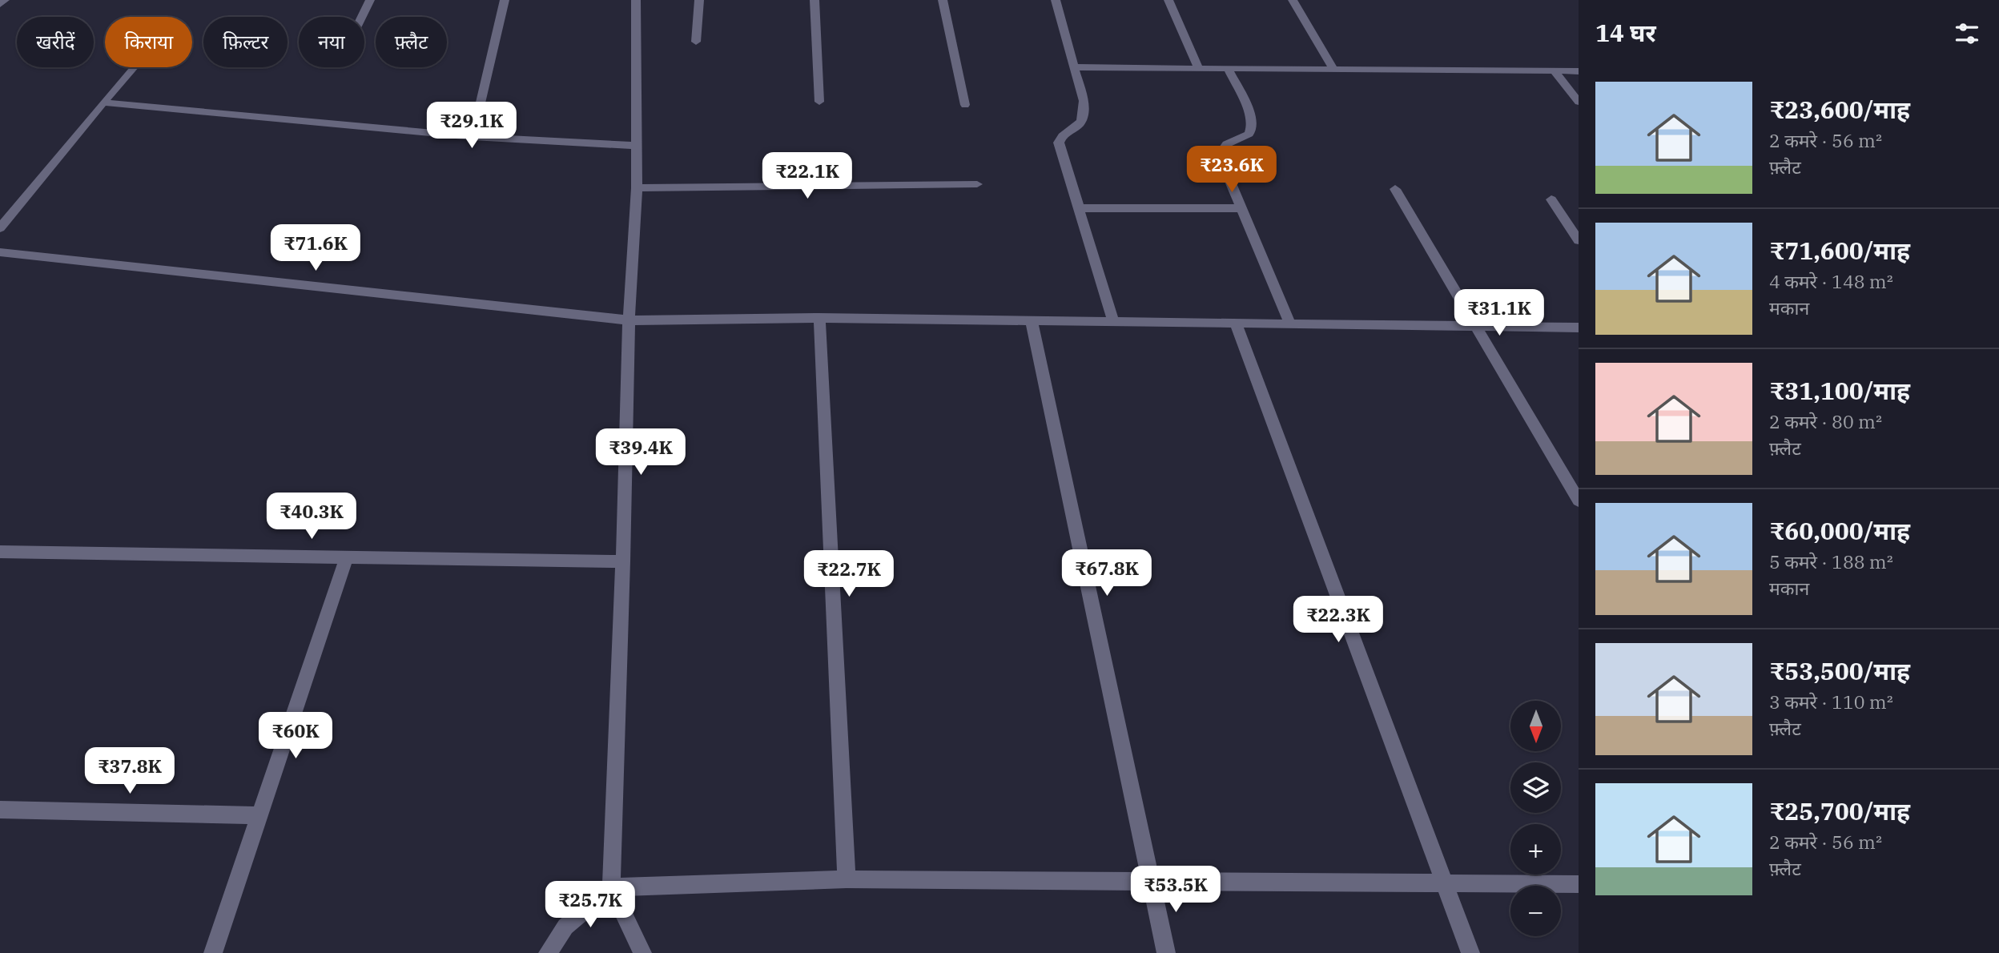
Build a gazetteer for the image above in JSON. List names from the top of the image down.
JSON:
{
  "north": "bottom",
  "page": {
    "heading": "14 घर",
    "chip": [
      "खरीदें",
      "किराया",
      "फ़िल्टर",
      "नया",
      "फ़्लैट"
    ],
    "list": [
      {
        "name": "₹23,600/माह",
        "note": "2 कमरे · 56 m² · फ़्लैट"
      },
      {
        "name": "₹71,600/माह",
        "note": "4 कमरे · 148 m² · मकान"
      },
      {
        "name": "₹31,100/माह",
        "note": "2 कमरे · 80 m² · फ़्लैट"
      },
      {
        "name": "₹60,000/माह",
        "note": "5 कमरे · 188 m² · मकान"
      },
      {
        "name": "₹53,500/माह",
        "note": "3 कमरे · 110 m² · फ़्लैट"
      },
      {
        "name": "₹25,700/माह",
        "note": "2 कमरे · 56 m² · फ़्लैट"
      }
    ],
    "price": [
      "₹29.1K",
      "₹23.6K",
      "₹22.1K",
      "₹71.6K",
      "₹31.1K",
      "₹39.4K",
      "₹40.3K",
      "₹67.8K",
      "₹22.7K",
      "₹22.3K",
      "₹60K",
      "₹37.8K",
      "₹53.5K",
      "₹25.7K"
    ],
    "map_buttons": ["+", "−"]
  }
}
